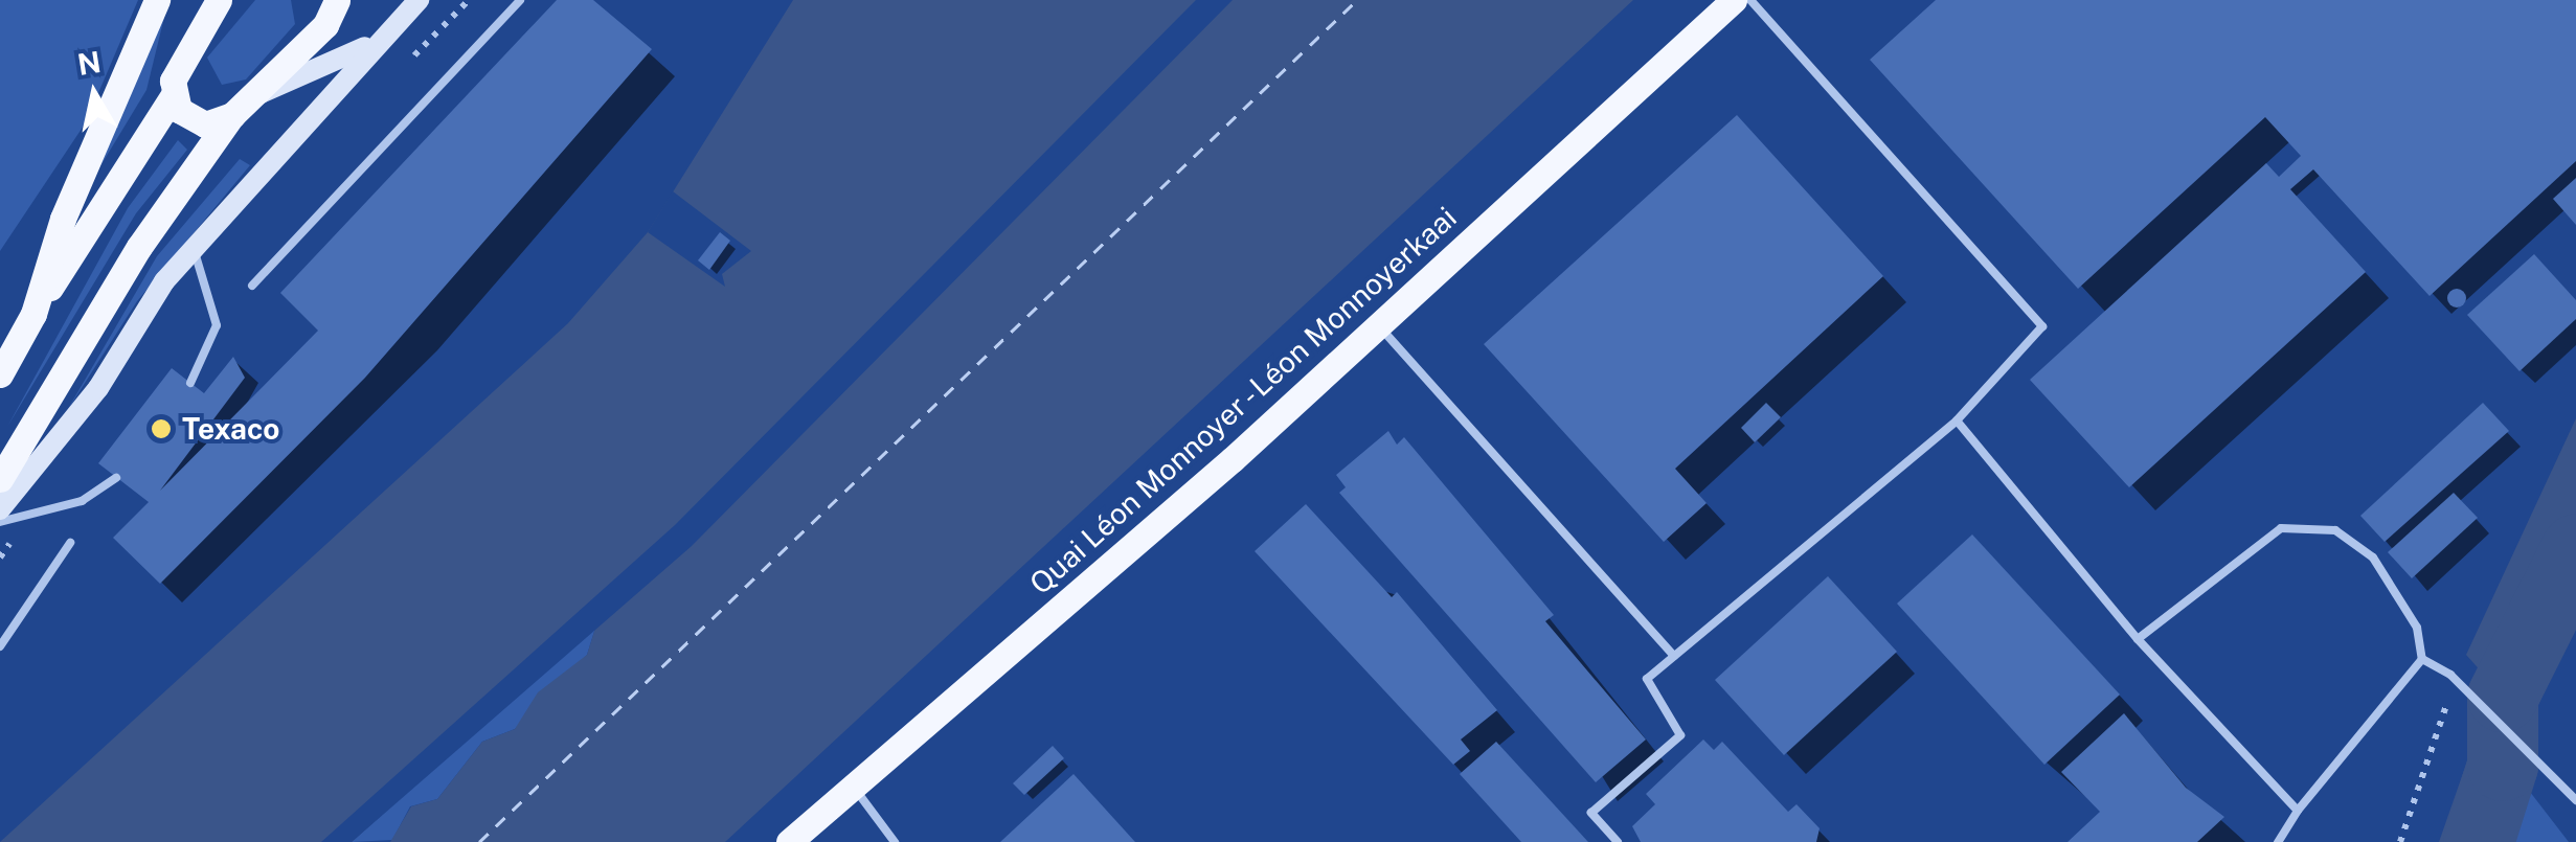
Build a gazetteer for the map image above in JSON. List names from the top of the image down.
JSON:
{
  "streets": {
    "main road": ["Quai Léon Monnoyer - Léon Monnoyerkaai"]
  },
  "places": ["Texaco"],
  "north": "top"
}
